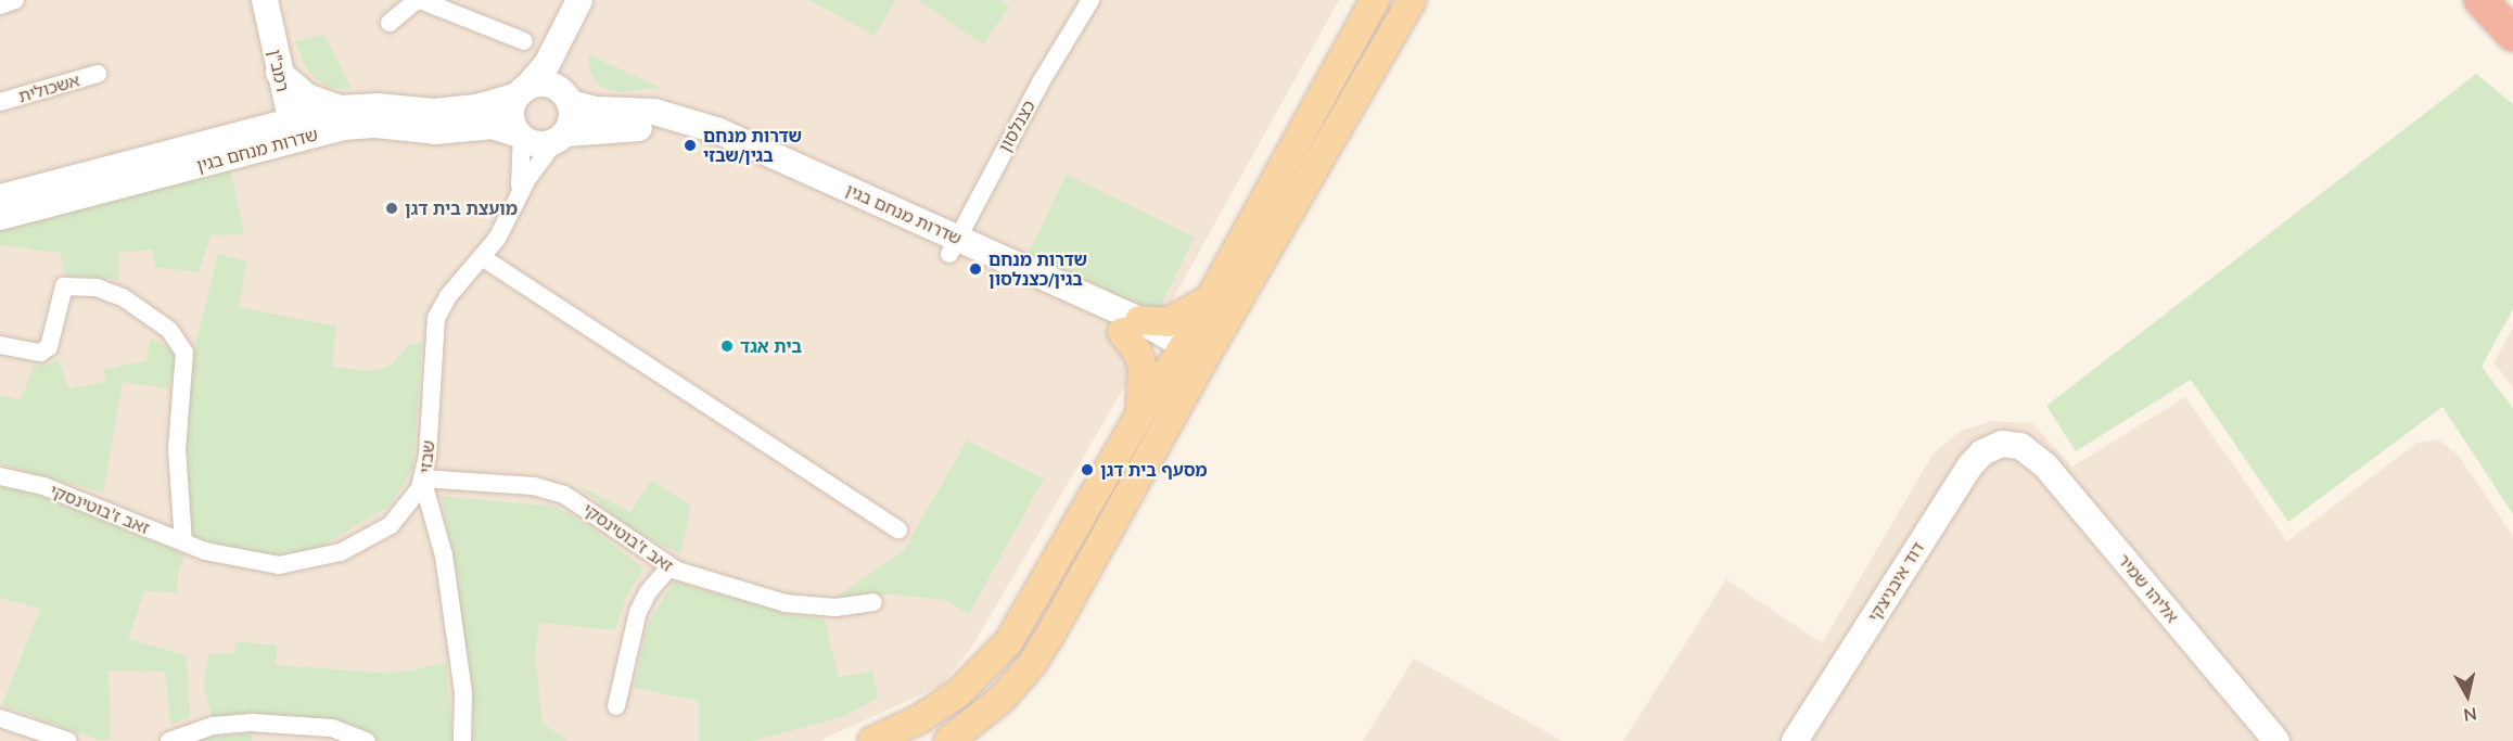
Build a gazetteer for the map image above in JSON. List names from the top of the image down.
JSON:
{
  "streets": {
    "street": [
      "רמב\"ן",
      "אשכולית",
      "כצנלסון",
      "שדרות מנחם בגין",
      "שבזי",
      "זאב ז'בוטינסקי",
      "דוד איבניצקי",
      "אליהו שמיר"
    ]
  },
  "crossings": [
    ["רמב\"ן", "שדרות מנחם בגין"],
    ["כצנלסון", "שדרות מנחם בגין"],
    ["שדרות מנחם בגין", "שבזי"],
    ["שבזי", "זאב ז'בוטינסקי"],
    ["דוד איבניצקי", "אליהו שמיר"]
  ],
  "places": [
    "שדרות מנחם בגין/שבזי",
    "מועצת בית דגן",
    "שדרות מנחם בגין/כצנלסון",
    "בית אגד",
    "מסעף בית דגן"
  ],
  "north": "bottom"
}
